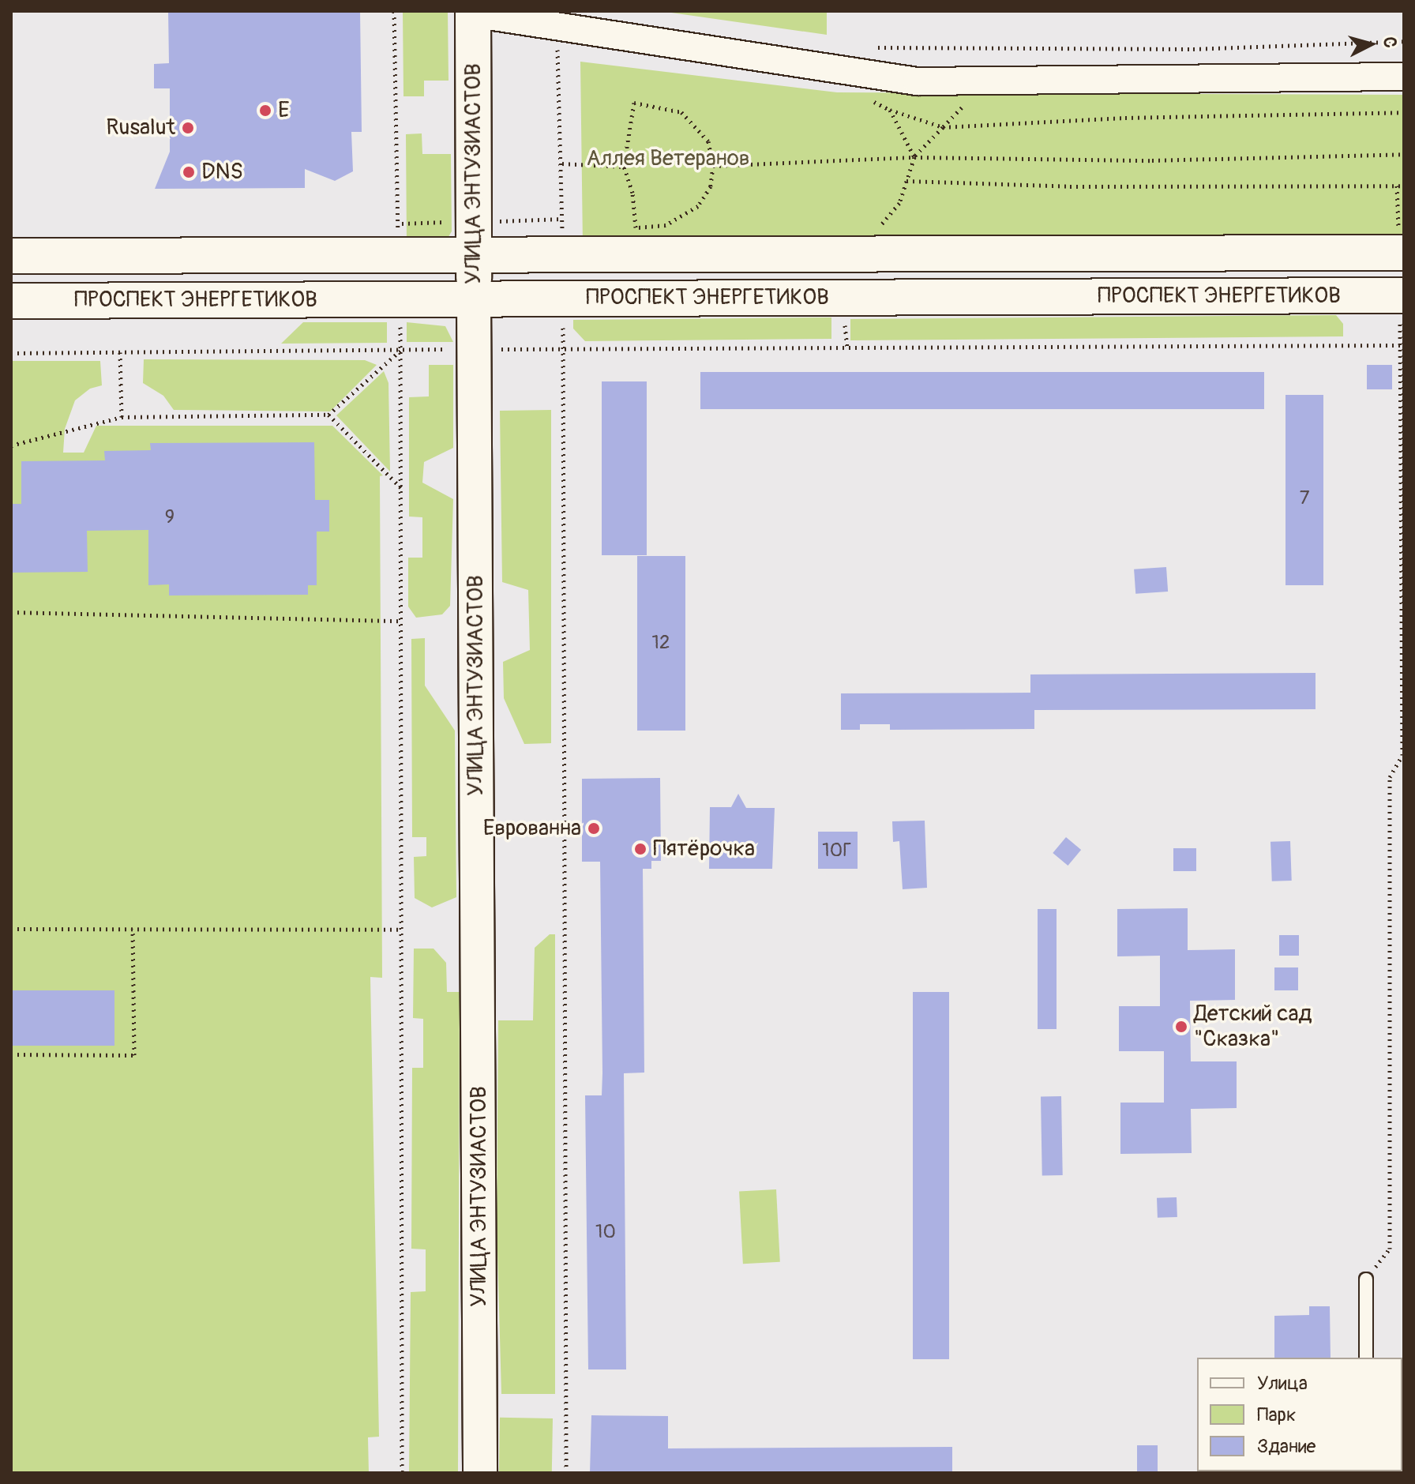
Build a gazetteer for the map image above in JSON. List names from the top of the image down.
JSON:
{
  "streets": {
    "main road": ["УЛИЦА ЭНТУЗИАСТОВ", "ПРОСПЕКТ ЭНЕРГЕТИКОВ"]
  },
  "crossings": [
    ["УЛИЦА ЭНТУЗИАСТОВ", "ПРОСПЕКТ ЭНЕРГЕТИКОВ"]
  ],
  "parks": ["Аллея Ветеранов"],
  "places": [
    "Е",
    "Rusalut",
    "DNS",
    "Еврованна",
    "Пятёрочка",
    "Детский сад \"Сказка\""
  ],
  "house_numbers": [
    "7",
    "9",
    "12",
    "10Г",
    "10"
  ],
  "legend": ["Улица", "Парк", "Здание"],
  "north": "right"
}
